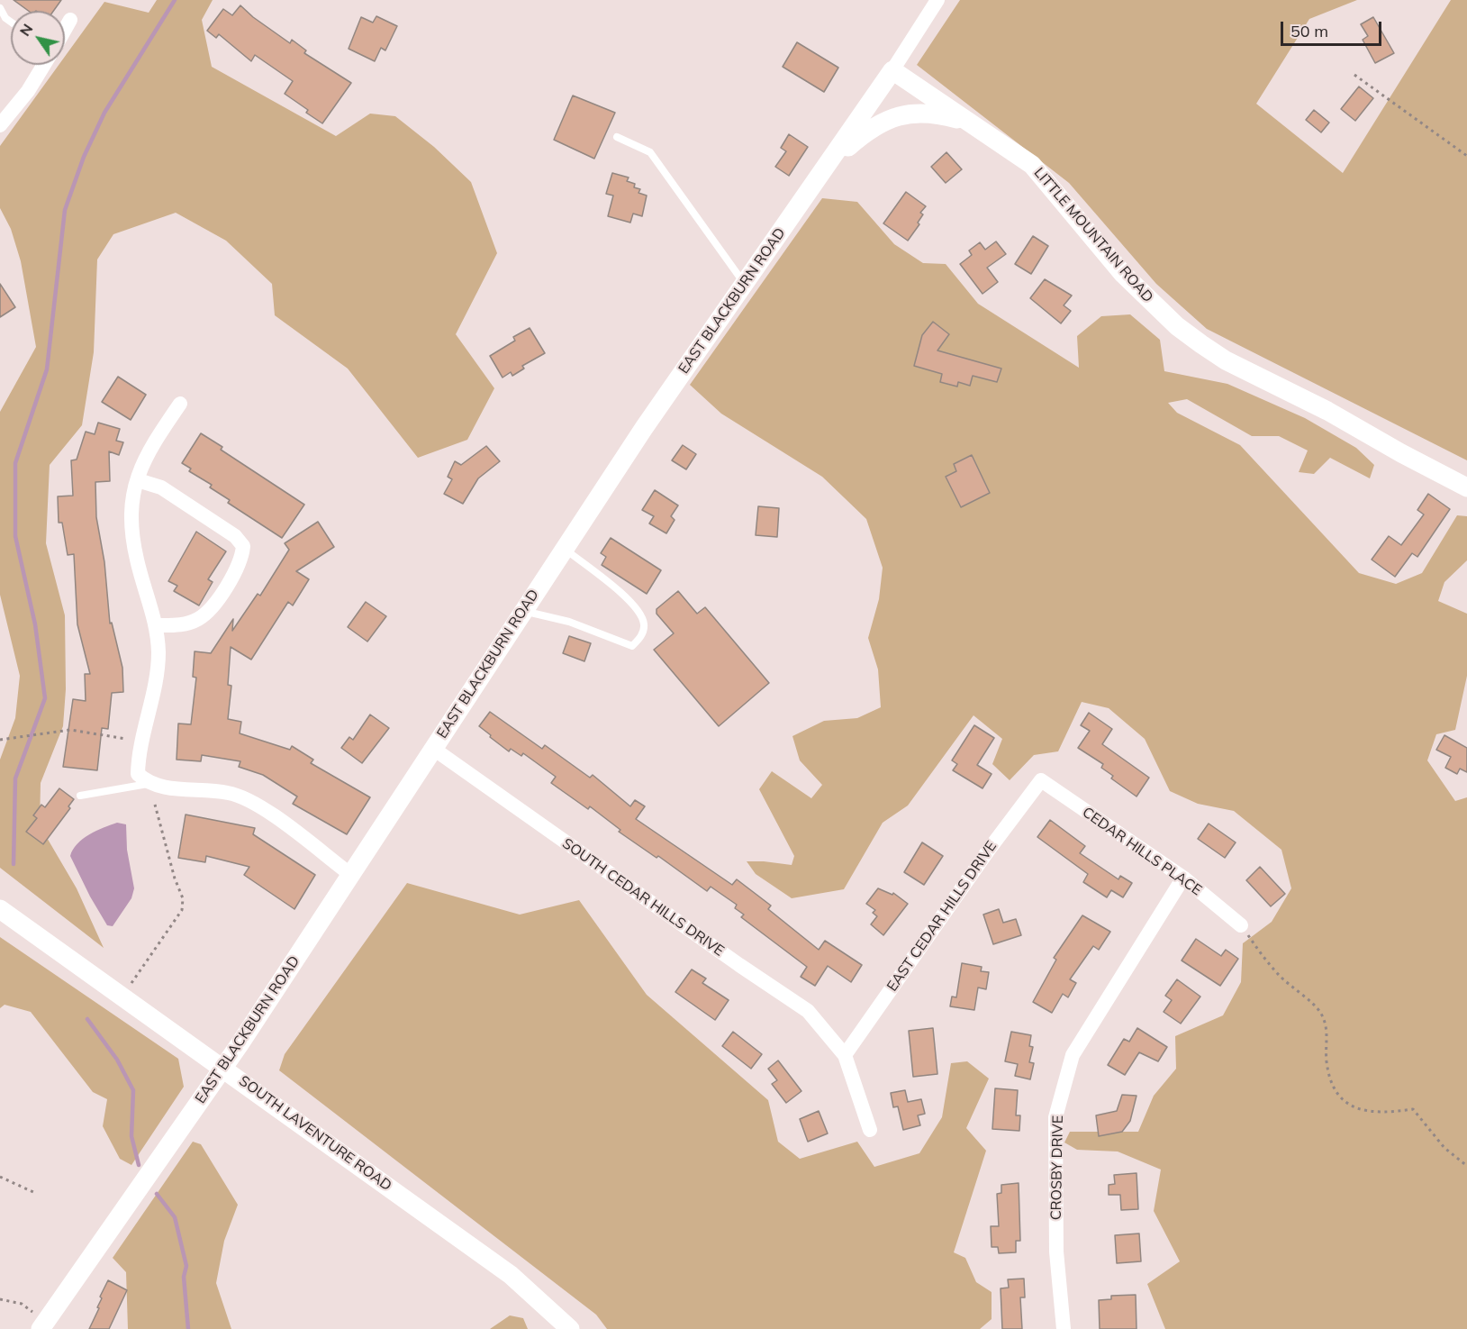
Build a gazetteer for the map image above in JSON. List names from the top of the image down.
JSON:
{
  "streets": {
    "street": [
      "LITTLE MOUNTAIN ROAD",
      "EAST BLACKBURN ROAD",
      "CEDAR HILLS PLACE",
      "SOUTH CEDAR HILLS DRIVE",
      "EAST CEDAR HILLS DRIVE",
      "SOUTH LAVENTURE ROAD",
      "CROSBY DRIVE"
    ]
  },
  "crossings": [
    ["LITTLE MOUNTAIN ROAD", "EAST BLACKBURN ROAD"],
    ["EAST BLACKBURN ROAD", "SOUTH CEDAR HILLS DRIVE"],
    ["EAST BLACKBURN ROAD", "SOUTH LAVENTURE ROAD"],
    ["CEDAR HILLS PLACE", "EAST CEDAR HILLS DRIVE"],
    ["CEDAR HILLS PLACE", "CROSBY DRIVE"],
    ["SOUTH CEDAR HILLS DRIVE", "EAST CEDAR HILLS DRIVE"]
  ],
  "scale_bar": "50 m",
  "north": "top left"
}
